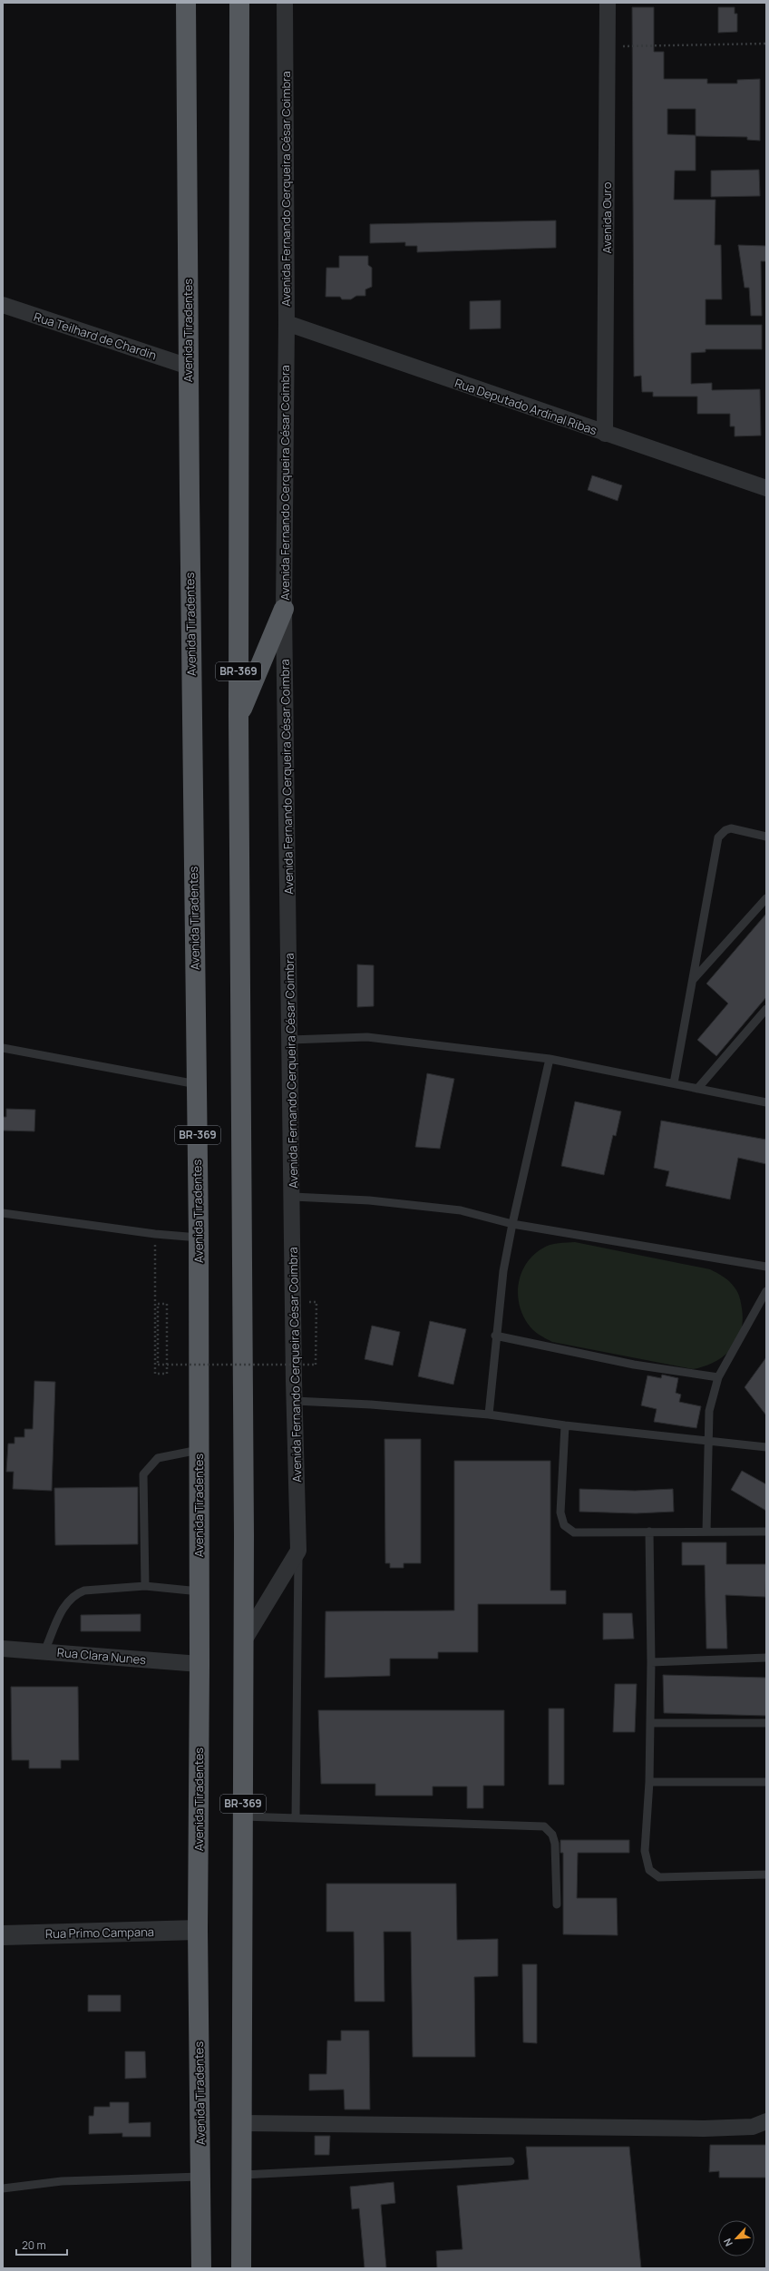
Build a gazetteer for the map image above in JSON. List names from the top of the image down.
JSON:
{
  "streets": {
    "highway": ["Avenida Tiradentes", "BR-369"],
    "street": [
      "Avenida Fernando Cerqueira César Coimbra",
      "Avenida Ouro",
      "Rua Teilhard de Chardin",
      "Rua Deputado Ardinal Ribas",
      "Rua Clara Nunes",
      "Rua Primo Campana"
    ]
  },
  "crossings": [
    ["Avenida Fernando Cerqueira César Coimbra", "Rua Deputado Ardinal Ribas"],
    ["Avenida Ouro", "Rua Deputado Ardinal Ribas"],
    ["Avenida Tiradentes", "Rua Teilhard de Chardin"],
    ["Avenida Tiradentes", "Rua Clara Nunes"],
    ["Avenida Tiradentes", "Rua Primo Campana"]
  ],
  "scale_bar": "20 m",
  "north": "bottom left"
}
